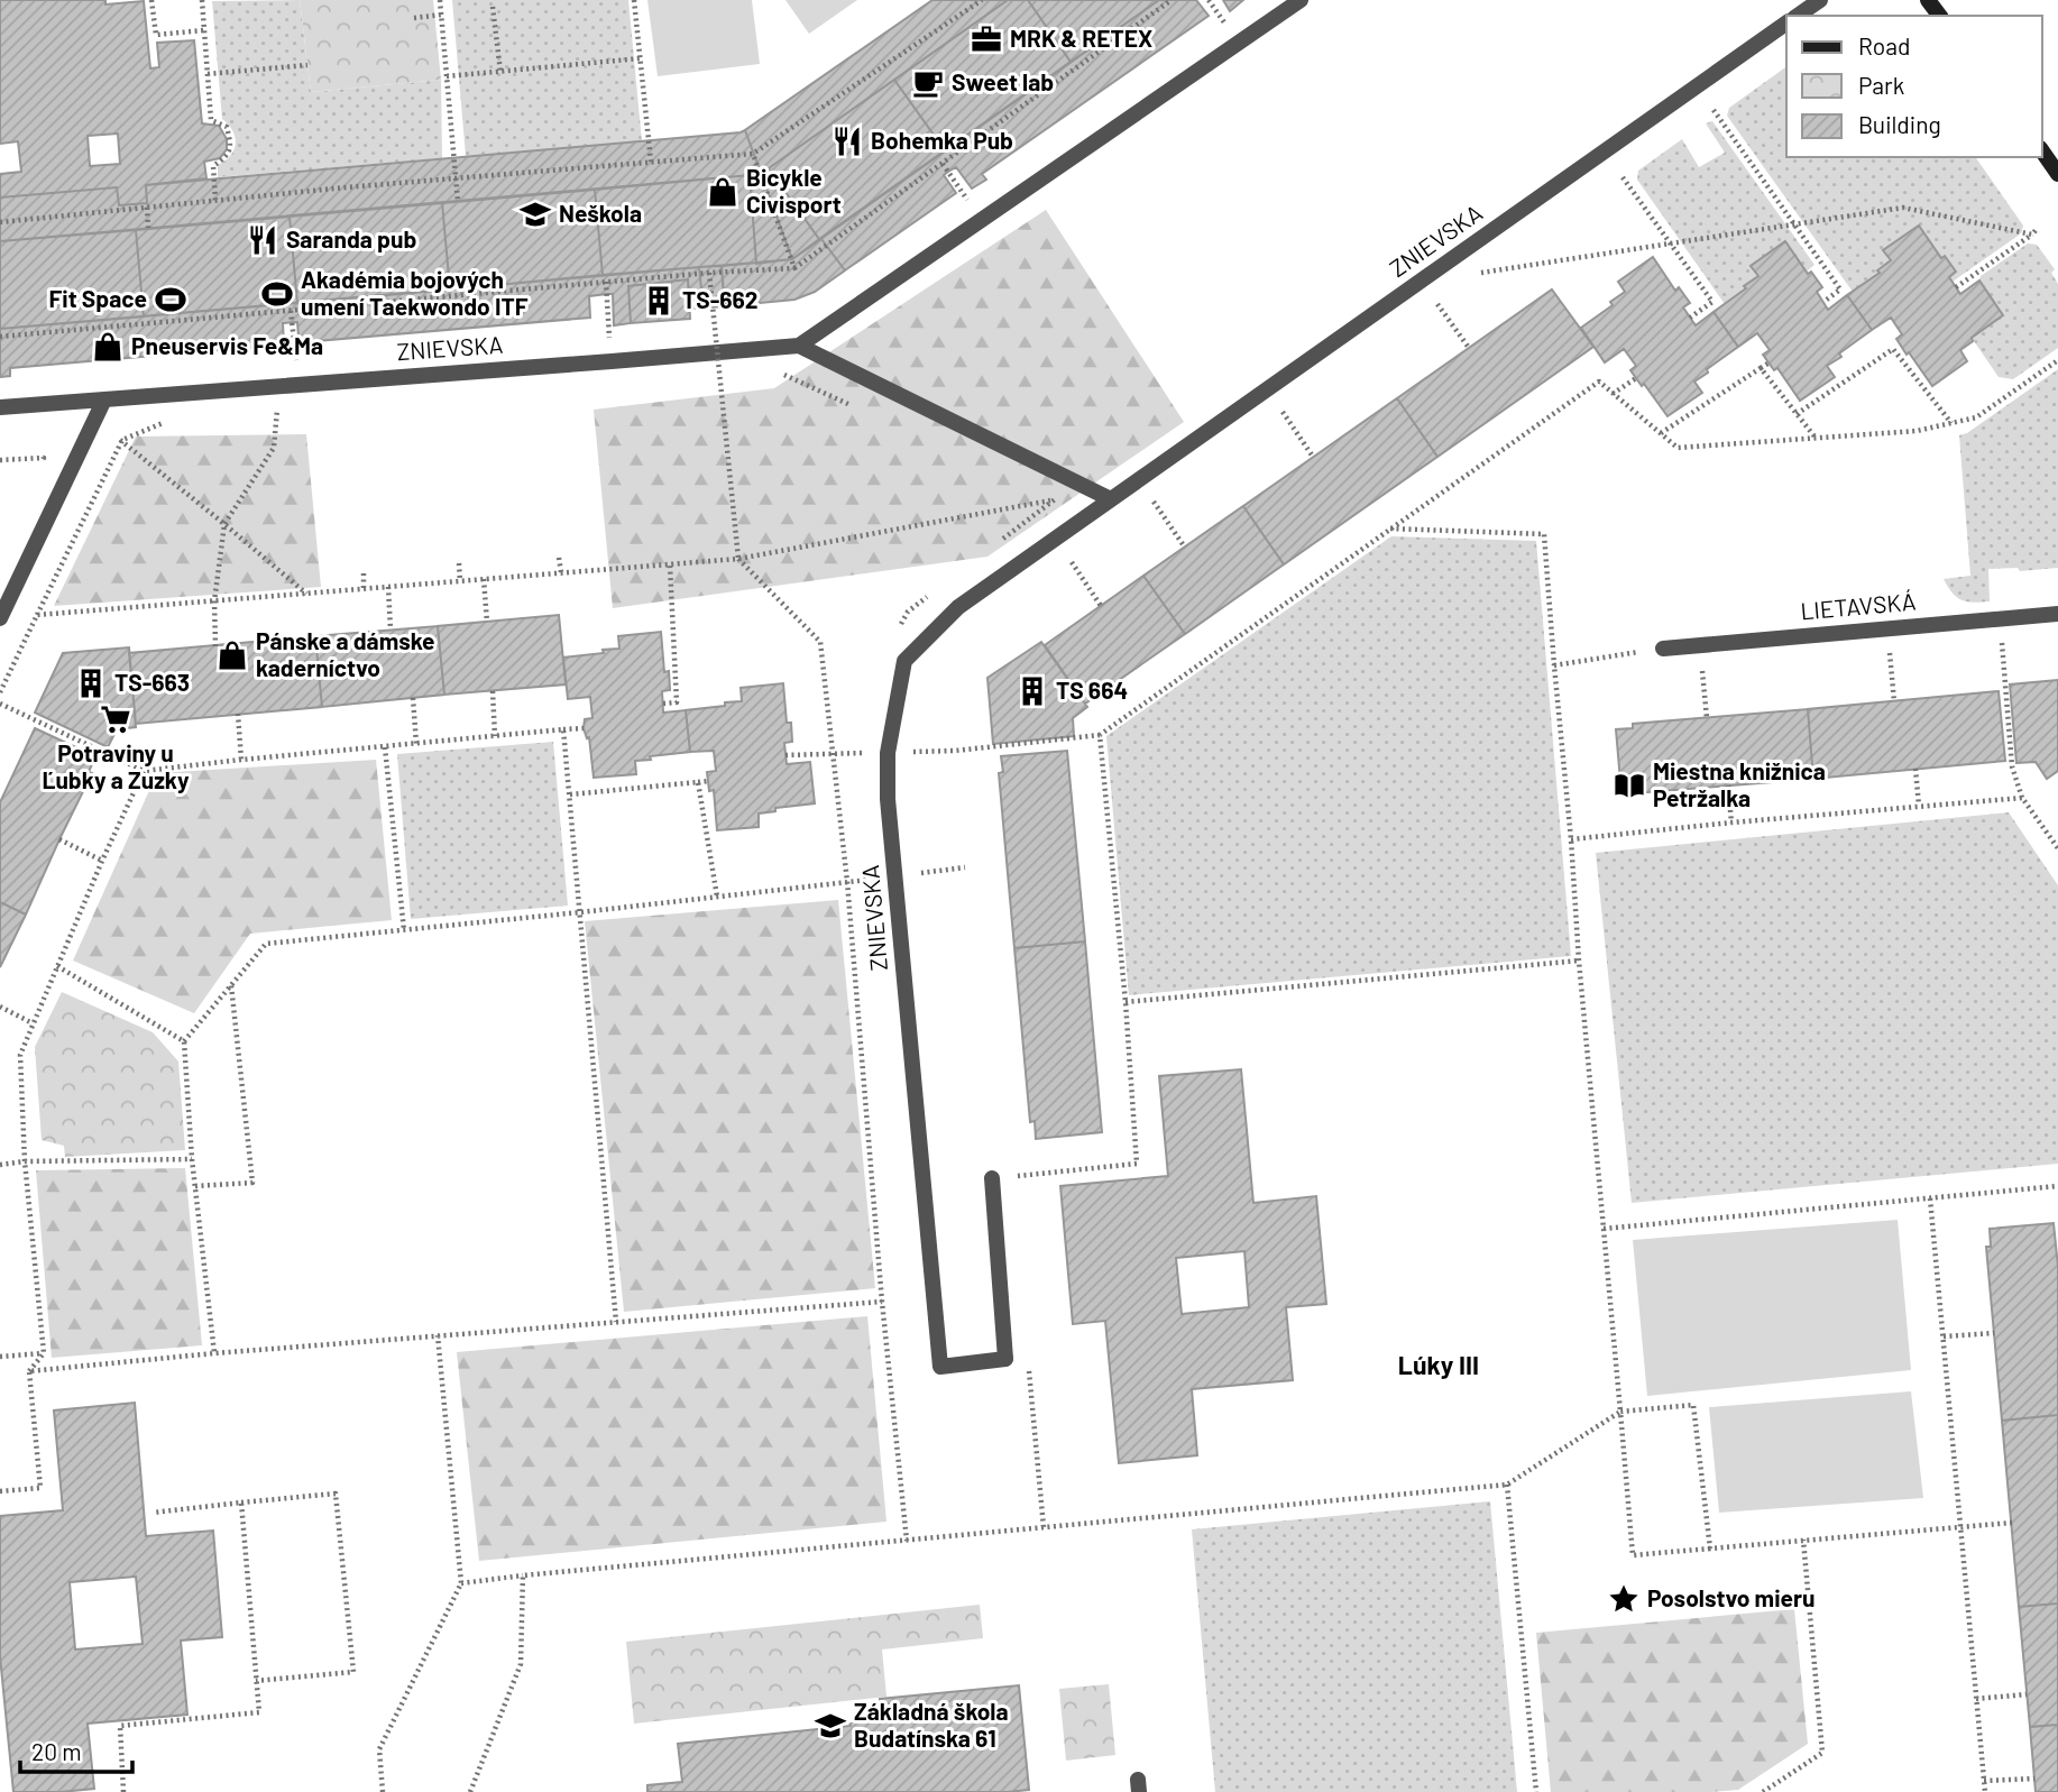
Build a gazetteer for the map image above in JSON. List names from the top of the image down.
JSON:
{
  "streets": {
    "street": ["ZNIEVSKA", "LIETAVSKÁ"]
  },
  "districts": ["Lúky III"],
  "places": {
    "office": ["MRK & RETEX"],
    "cafe": ["Sweet lab"],
    "restaurant": ["Bohemka Pub", "Saranda pub"],
    "shop": ["Bicykle Civisport", "Pneuservis Fe&Ma", "Pánske a dámske kaderníctvo"],
    "school or university": ["Neškola", "Základná škola Budatínska 61"],
    "sports": ["Akadémia bojových umení Taekwondo ITF", "Fit Space"],
    "building": ["TS-662", "TS-663", "TS 664"],
    "supermarket": ["Potraviny u Ľubky a Zuzky"],
    "library": ["Miestna knižnica Petržalka"],
    "place": ["Posolstvo mieru"]
  },
  "legend": ["Road", "Park", "Building"],
  "scale_bar": "20 m"
}
